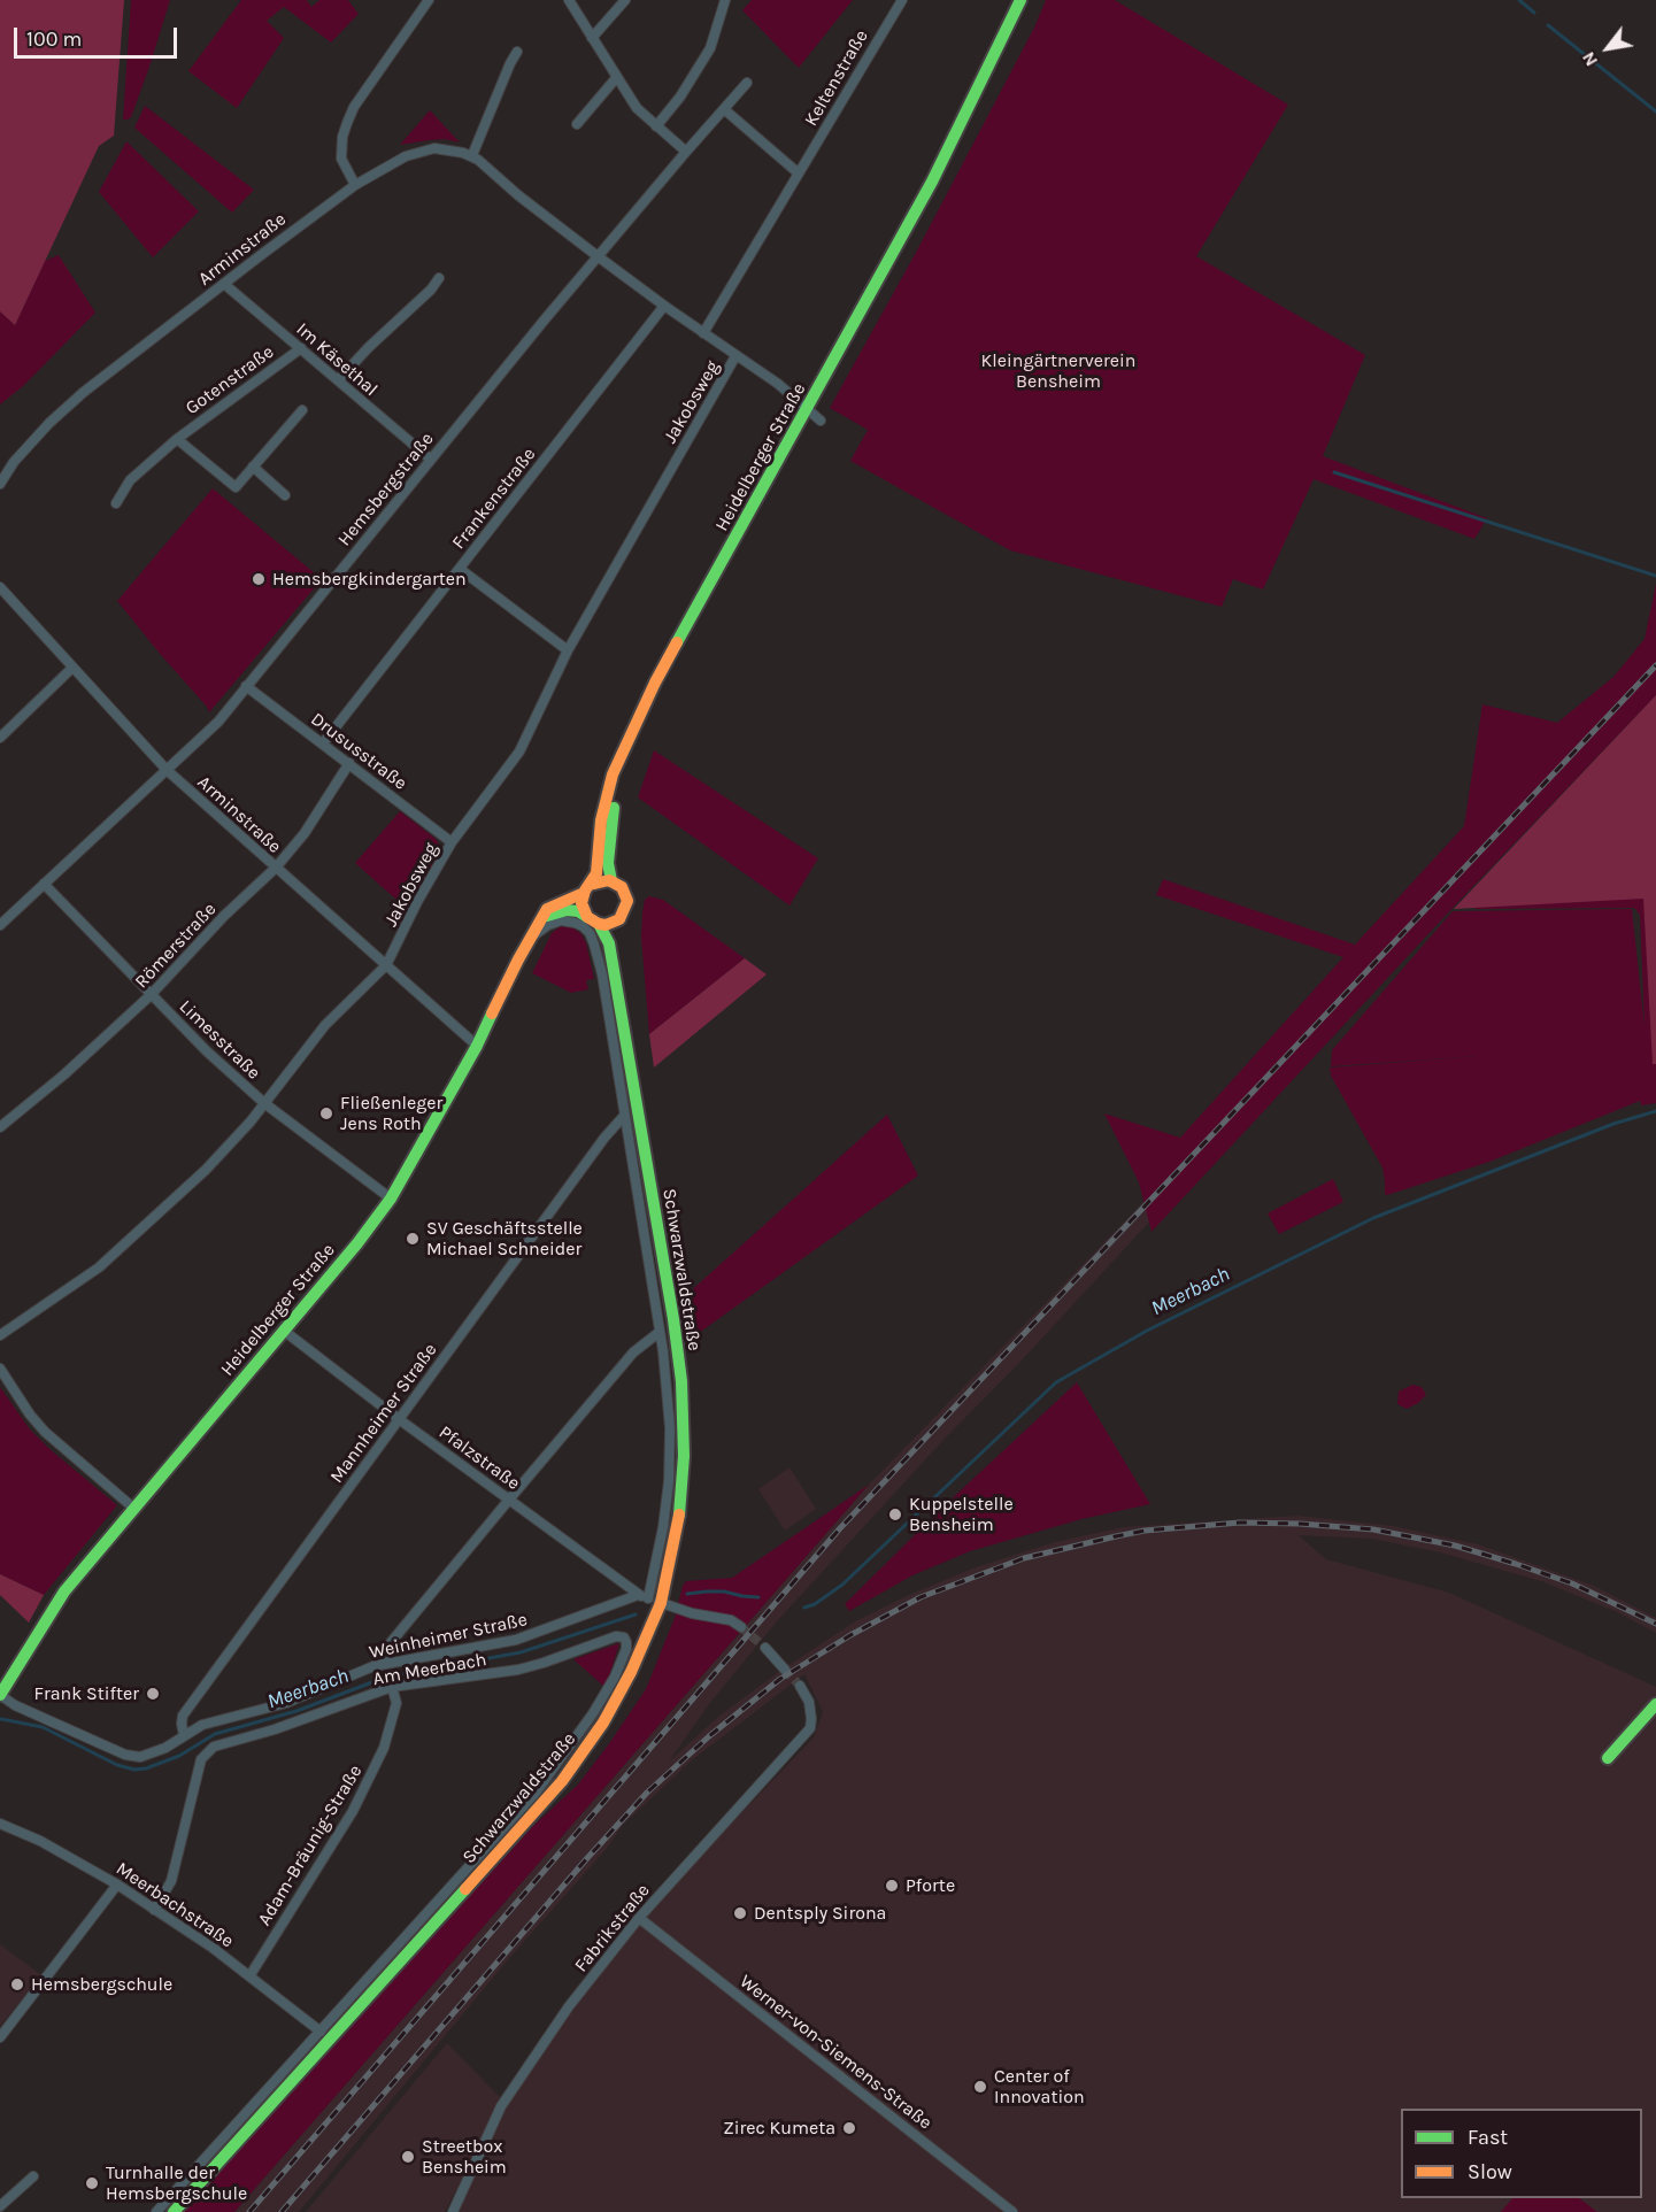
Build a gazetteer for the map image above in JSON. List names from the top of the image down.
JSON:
{
  "streets": {
    "main road": ["Heidelberger Straße", "Schwarzwaldstraße"],
    "street": [
      "Keltenstraße",
      "Arminstraße",
      "Im Käsethal",
      "Gotenstraße",
      "Jakobsweg",
      "Hemsbergstraße",
      "Frankenstraße",
      "Drususstraße",
      "Römerstraße",
      "Limesstraße",
      "Mannheimer Straße",
      "Pfalzstraße",
      "Weinheimer Straße",
      "Am Meerbach",
      "Adam-Bräunig-Straße",
      "Meerbachstraße",
      "Fabrikstraße",
      "Werner-von-Siemens-Straße"
    ]
  },
  "crossings": [
    ["Arminstraße", "Im Käsethal"],
    ["Arminstraße", "Jakobsweg"],
    ["Arminstraße", "Heidelberger Straße"],
    ["Arminstraße", "Hemsbergstraße"],
    ["Arminstraße", "Römerstraße"],
    ["Im Käsethal", "Gotenstraße"],
    ["Im Käsethal", "Hemsbergstraße"],
    ["Jakobsweg", "Drususstraße"],
    ["Jakobsweg", "Limesstraße"],
    ["Heidelberger Straße", "Limesstraße"],
    ["Heidelberger Straße", "Schwarzwaldstraße"],
    ["Heidelberger Straße", "Pfalzstraße"],
    ["Heidelberger Straße", "Weinheimer Straße"],
    ["Hemsbergstraße", "Drususstraße"],
    ["Hemsbergstraße", "Limesstraße"],
    ["Frankenstraße", "Drususstraße"],
    ["Drususstraße", "Römerstraße"],
    ["Römerstraße", "Limesstraße"],
    ["Schwarzwaldstraße", "Mannheimer Straße"],
    ["Schwarzwaldstraße", "Pfalzstraße"],
    ["Schwarzwaldstraße", "Am Meerbach"],
    ["Schwarzwaldstraße", "Meerbachstraße"],
    ["Mannheimer Straße", "Pfalzstraße"],
    ["Mannheimer Straße", "Weinheimer Straße"],
    ["Pfalzstraße", "Weinheimer Straße"],
    ["Am Meerbach", "Adam-Bräunig-Straße"],
    ["Am Meerbach", "Meerbachstraße"],
    ["Adam-Bräunig-Straße", "Meerbachstraße"],
    ["Fabrikstraße", "Werner-von-Siemens-Straße"]
  ],
  "water": ["Meerbach"],
  "parks": ["Kleingärtnerverein Bensheim"],
  "places": [
    "Hemsbergkindergarten",
    "Fließenleger Jens Roth",
    "SV Geschäftsstelle Michael Schneider",
    "Kuppelstelle Bensheim",
    "Frank Stifter",
    "Pforte",
    "Dentsply Sirona",
    "Hemsbergschule",
    "Center of Innovation",
    "Zirec Kumeta",
    "Streetbox Bensheim",
    "Turnhalle der Hemsbergschule"
  ],
  "legend": ["Fast", "Slow"],
  "scale_bar": "100 m",
  "north": "bottom left"
}
